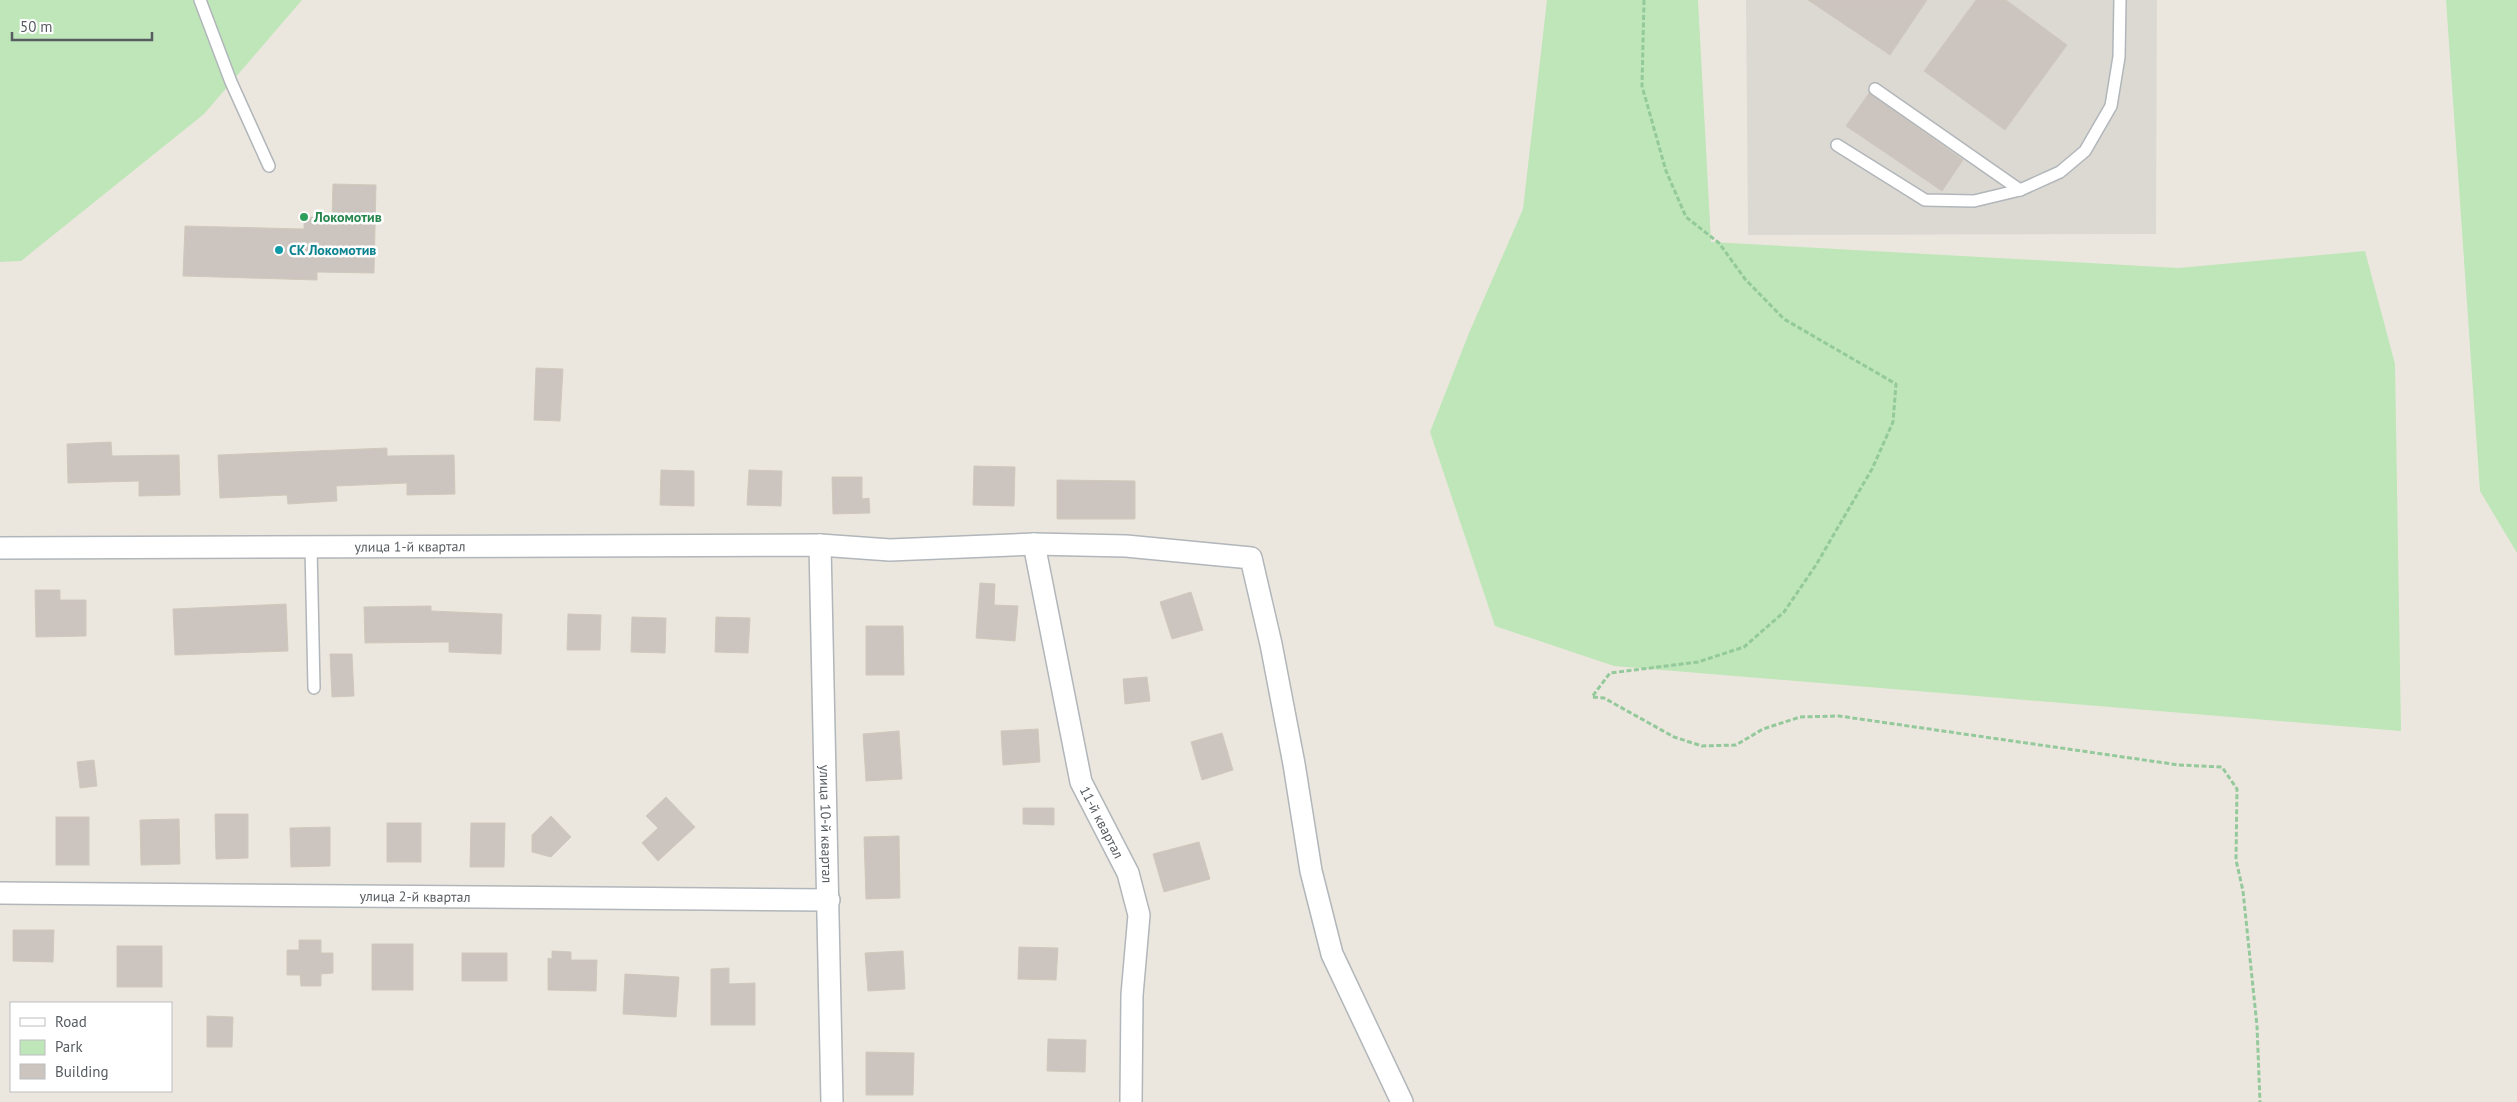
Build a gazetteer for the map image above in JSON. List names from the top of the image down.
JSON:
{
  "streets": {
    "street": [
      "улица 1-й квартал",
      "11-й квартал",
      "улица 10-й квартал",
      "улица 2-й квартал"
    ]
  },
  "crossings": [
    ["улица 1-й квартал", "11-й квартал"],
    ["улица 1-й квартал", "улица 10-й квартал"],
    ["улица 10-й квартал", "улица 2-й квартал"]
  ],
  "places": ["Локомотив", "СК Локомотив"],
  "legend": ["Road", "Park", "Building"],
  "scale_bar": "50 m"
}
